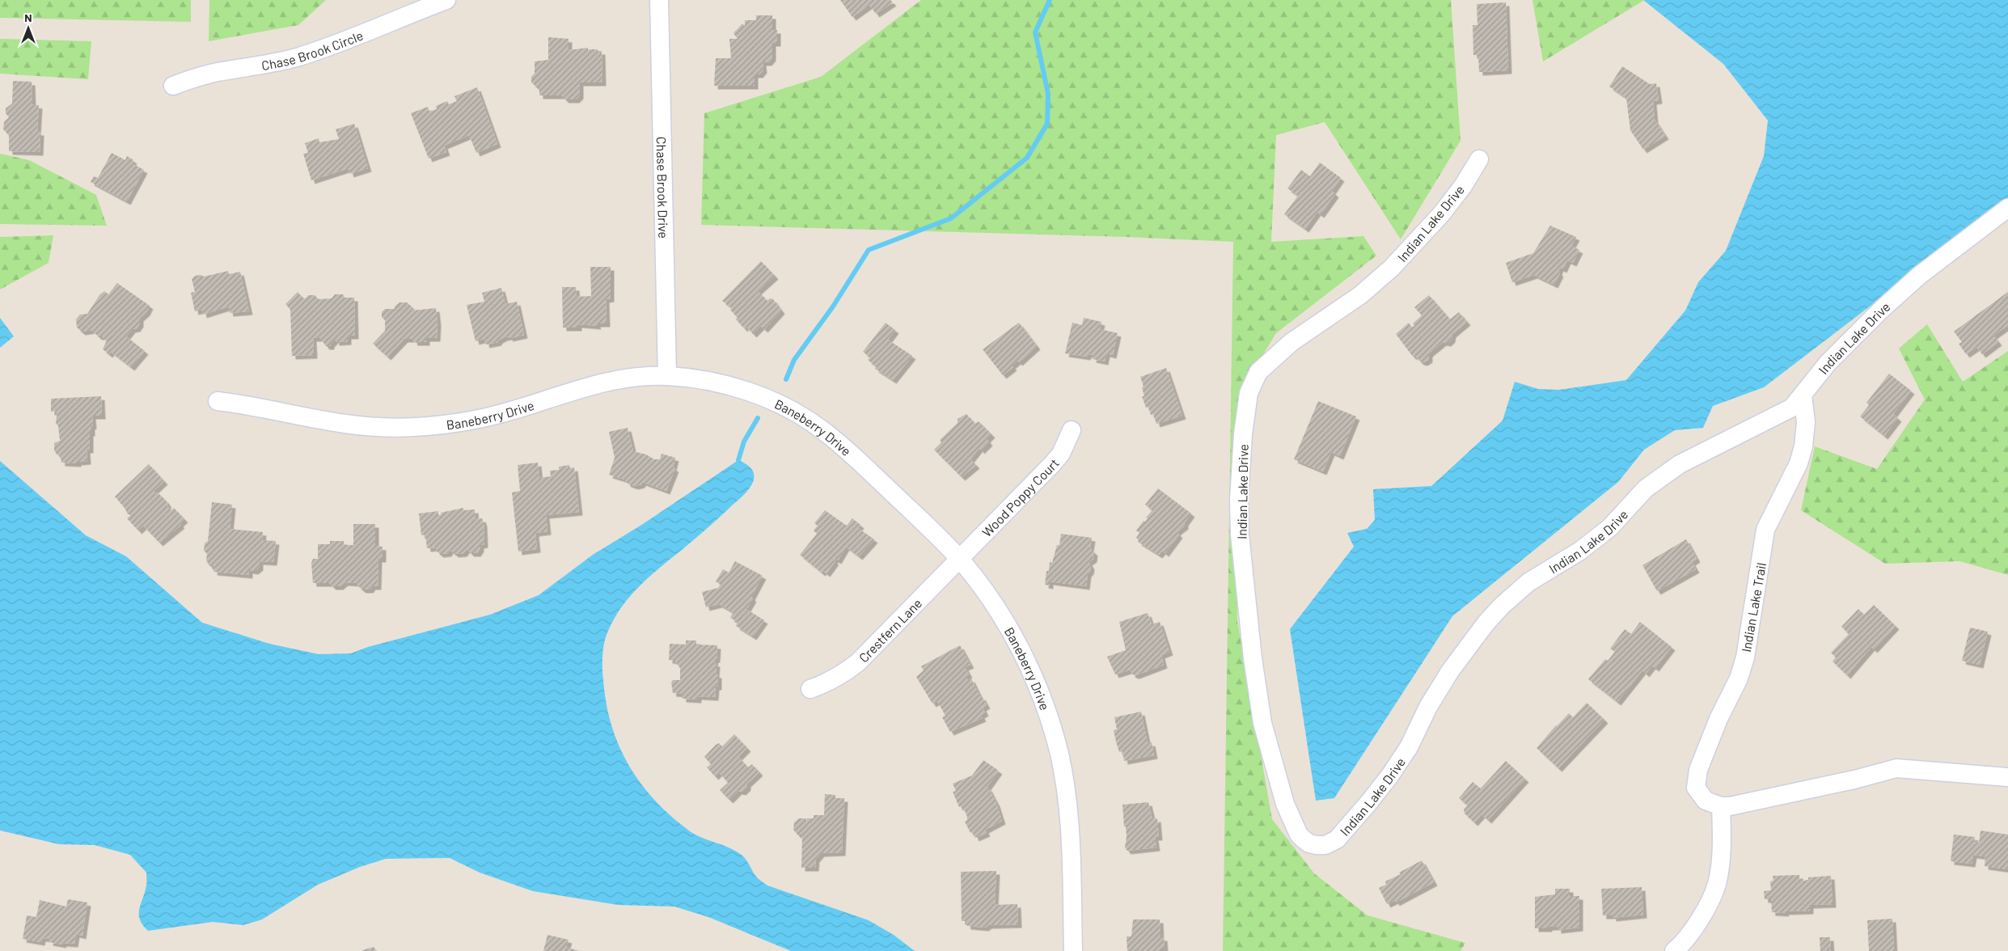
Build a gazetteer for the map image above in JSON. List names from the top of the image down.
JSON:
{
  "streets": {
    "street": [
      "Chase Brook Circle",
      "Chase Brook Drive",
      "Indian Lake Drive",
      "Baneberry Drive",
      "Wood Poppy Court",
      "Indian Lake Trail",
      "Crestfern Lane"
    ]
  },
  "crossings": [
    ["Chase Brook Drive", "Baneberry Drive"],
    ["Indian Lake Drive", "Indian Lake Trail"],
    ["Baneberry Drive", "Wood Poppy Court"],
    ["Baneberry Drive", "Crestfern Lane"],
    ["Wood Poppy Court", "Crestfern Lane"]
  ],
  "north": "top"
}
